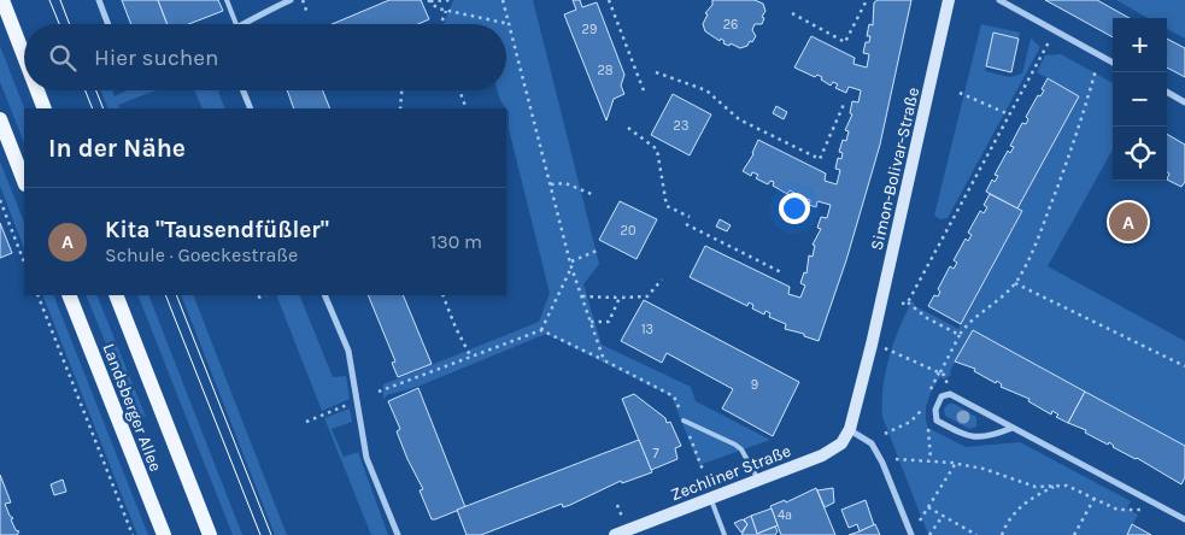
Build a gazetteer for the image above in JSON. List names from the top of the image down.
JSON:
{
  "streets": {
    "main road": ["Landsberger Allee"],
    "street": ["Simon-Bolivar-Straße", "Zechliner Straße"]
  },
  "crossings": [
    ["Simon-Bolivar-Straße", "Zechliner Straße"]
  ],
  "house_numbers": [
    "26",
    "29",
    "28",
    "23",
    "20",
    "13",
    "9",
    "7",
    "4a"
  ],
  "page": {
    "map_buttons": ["+", "−"],
    "search": "Hier suchen",
    "heading": "In der Nähe",
    "list": [
      {
        "mark": "A",
        "name": "Kita \"Tausendfüßler\"",
        "note": "Schule · Goeckestraße",
        "value": "130 m"
      }
    ],
    "pins": "A"
  }
}
